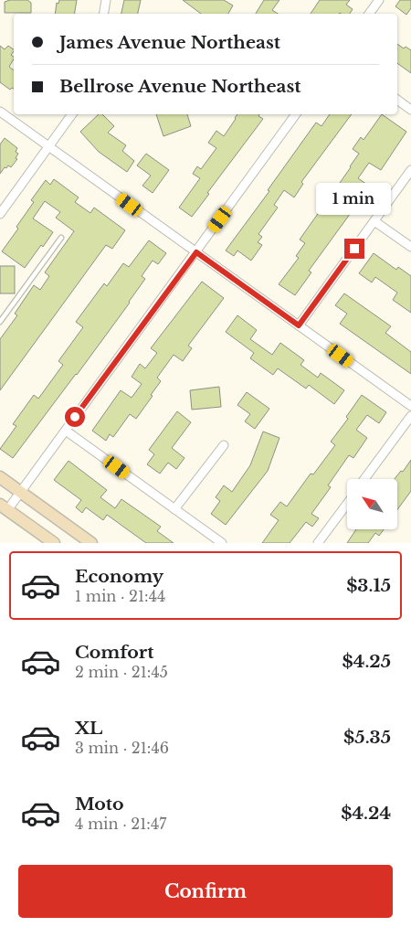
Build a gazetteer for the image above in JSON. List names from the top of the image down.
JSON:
{
  "north": "top left",
  "page": {
    "banner": ["James Avenue Northeast", "Bellrose Avenue Northeast"],
    "bubble": "1 min",
    "list": [
      {
        "name": "Economy",
        "note": "1 min · 21:44",
        "value": "$3.15"
      },
      {
        "name": "Comfort",
        "note": "2 min · 21:45",
        "value": "$4.25"
      },
      {
        "name": "XL",
        "note": "3 min · 21:46",
        "value": "$5.35"
      },
      {
        "name": "Moto",
        "note": "4 min · 21:47",
        "value": "$4.24"
      }
    ],
    "buttons": "Confirm"
  }
}
